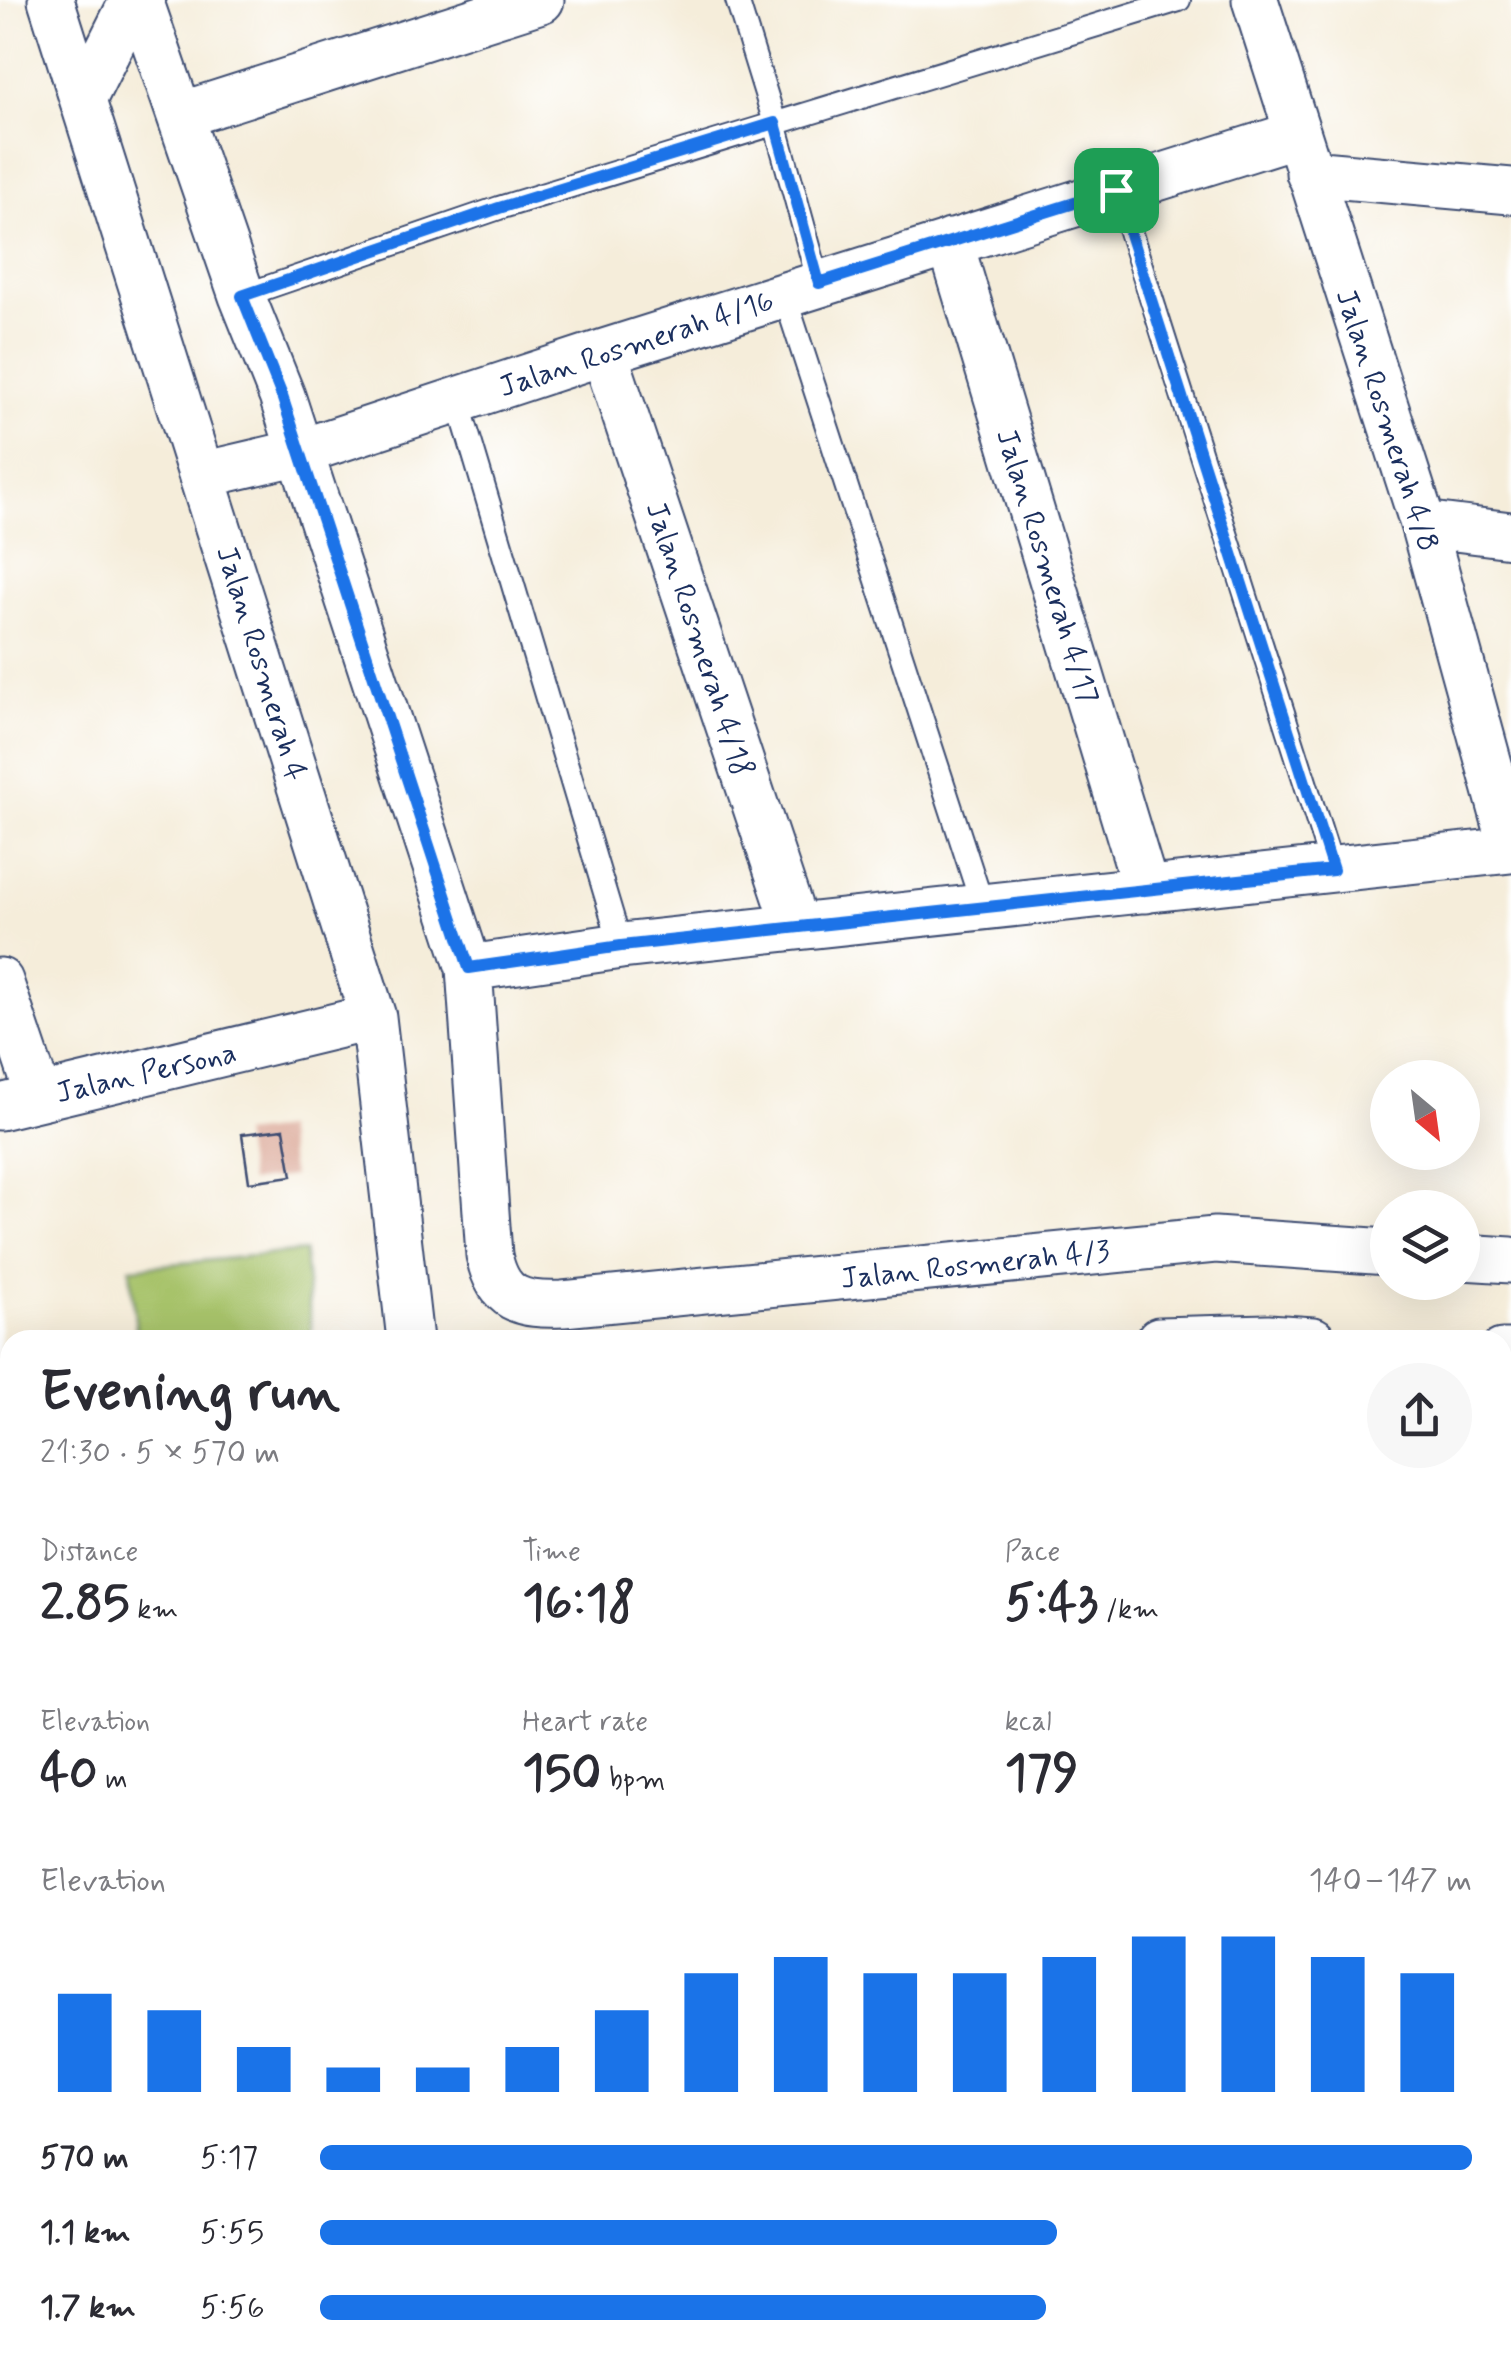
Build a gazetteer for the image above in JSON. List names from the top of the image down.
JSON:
{
  "streets": {
    "street": [
      "Jalan Rosmerah 4/16",
      "Jalan Rosmerah 4/8",
      "Jalan Rosmerah 4/17",
      "Jalan Rosmerah 4/18",
      "Jalan Rosmerah 4",
      "Jalan Persona",
      "Jalan Rosmerah 4/3"
    ]
  },
  "crossings": [
    ["Jalan Rosmerah 4/16", "Jalan Rosmerah 4/8"],
    ["Jalan Rosmerah 4/16", "Jalan Rosmerah 4/17"],
    ["Jalan Rosmerah 4/16", "Jalan Rosmerah 4/18"],
    ["Jalan Rosmerah 4/16", "Jalan Rosmerah 4"],
    ["Jalan Rosmerah 4/16", "Jalan Rosmerah 4/3"],
    ["Jalan Rosmerah 4", "Jalan Persona"]
  ],
  "north": "bottom right",
  "page": {
    "heading": ["Evening run", "21:30 · 5 × 570 m"],
    "stats": [
      ["Distance", "2.85 km"],
      ["Time", "16:18"],
      ["Pace", "5:43 /km"],
      ["Elevation", "40 m"],
      ["Heart rate", "150 bpm"],
      ["kcal", "179"]
    ],
    "chart": ["Elevation", "140–147 m"],
    "list": [
      {
        "name": "570 m",
        "note": "5:17"
      },
      {
        "name": "1.1 km",
        "note": "5:55"
      },
      {
        "name": "1.7 km",
        "note": "5:56"
      }
    ]
  }
}
